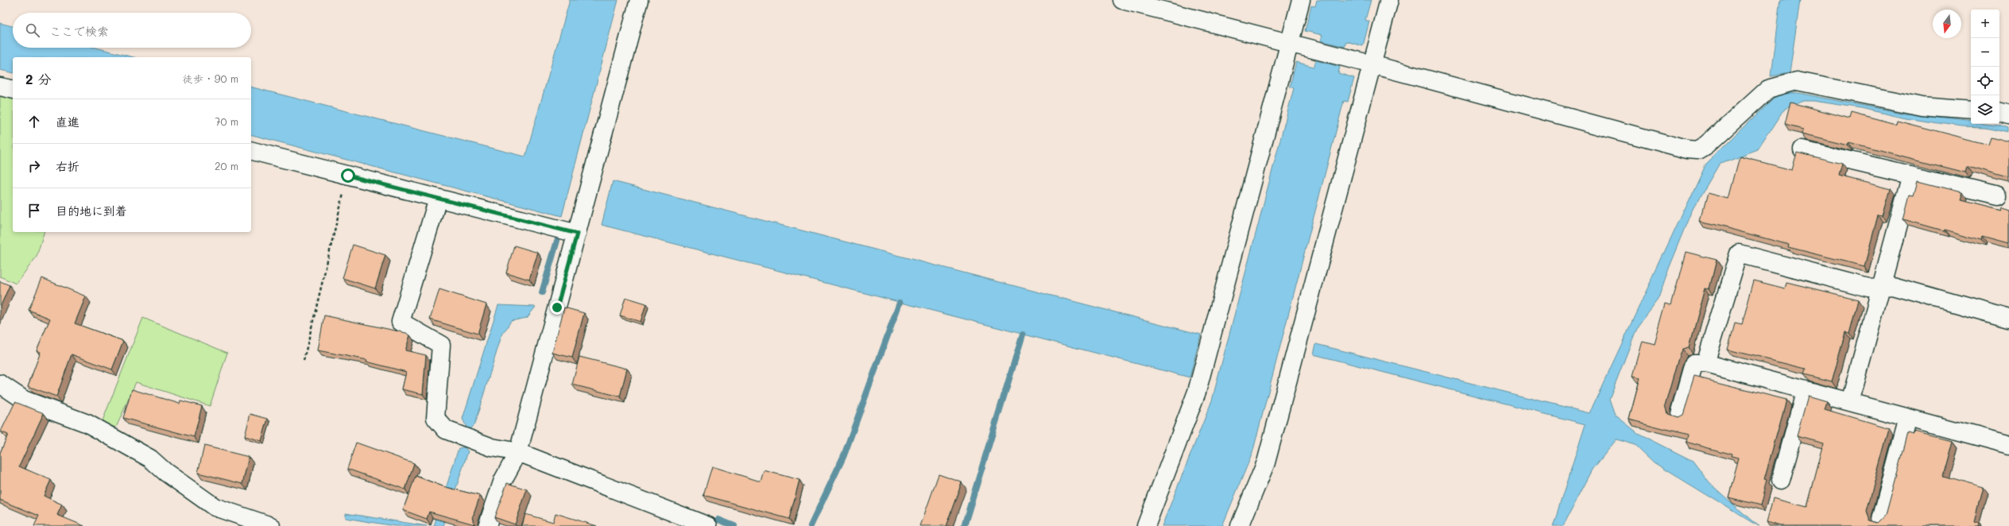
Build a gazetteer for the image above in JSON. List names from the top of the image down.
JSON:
{
  "north": "bottom",
  "page": {
    "map_buttons": ["+", "−"],
    "search": "ここで検索",
    "heading": ["2 分", "徒歩 · 90 m"],
    "list": [
      ["直進", "70 m"],
      ["右折", "20 m"],
      "目的地に到着"
    ]
  }
}
